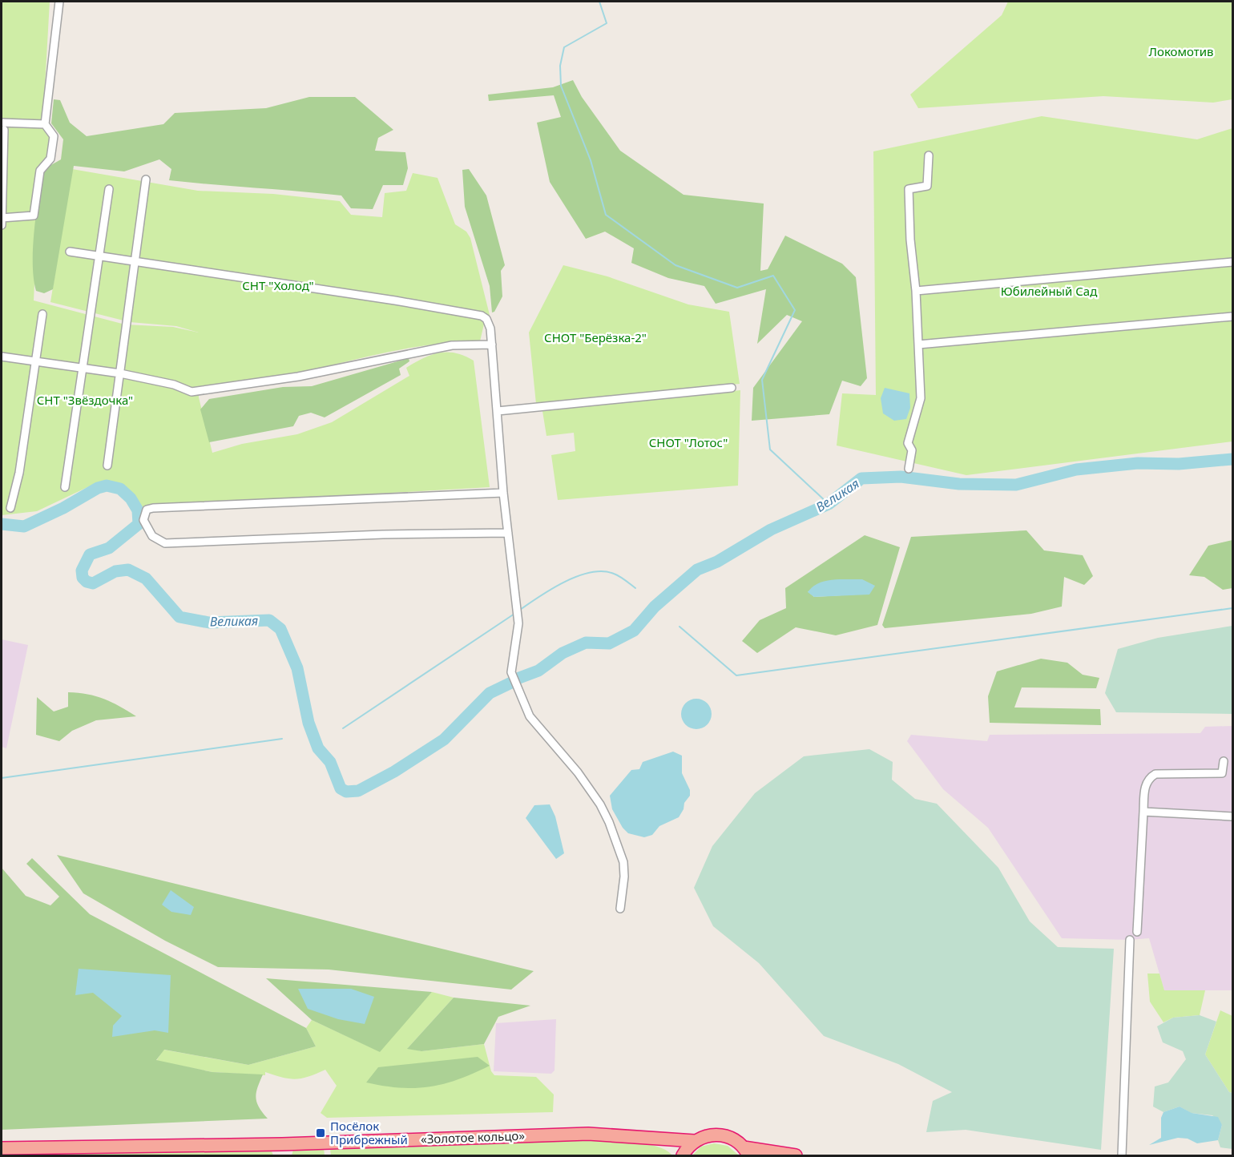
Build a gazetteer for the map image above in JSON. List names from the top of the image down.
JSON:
{
  "streets": {
    "highway": ["«Золотое кольцо»"]
  },
  "water": ["Великая"],
  "parks": [
    "Локомотив",
    "СНТ \"Холод\"",
    "Юбилейный Сад",
    "СНОТ \"Берёзка-2\"",
    "СНТ \"Звёздочка\"",
    "СНОТ \"Лотос\""
  ],
  "places": {
    "transit": ["Посёлок Прибрежный"]
  }
}
